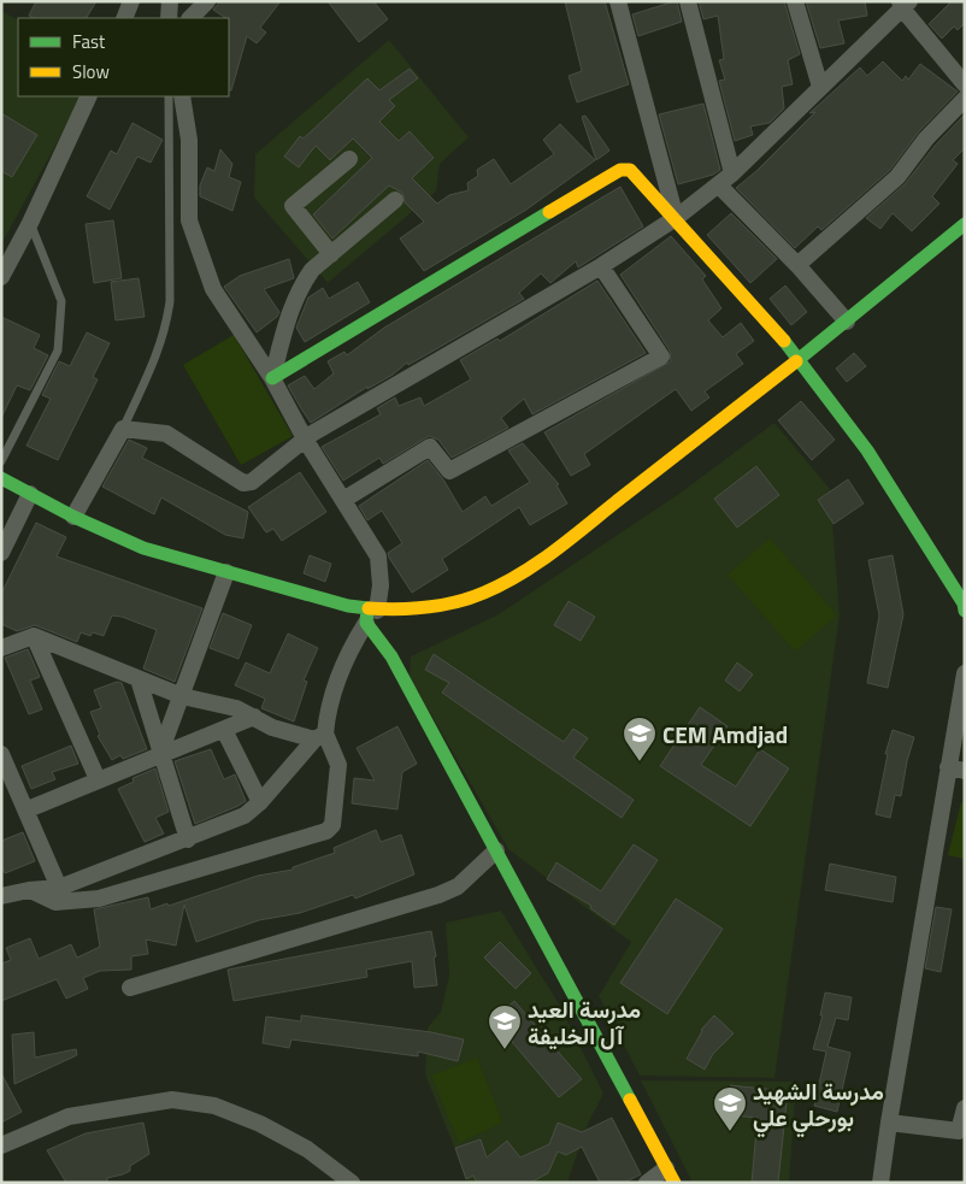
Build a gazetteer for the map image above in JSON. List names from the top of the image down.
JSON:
{
  "places": {
    "school or university": ["CEM Amdjad", "مدرسة العيد آل الخليفة", "مدرسة الشهيد بورحلي علي"]
  },
  "legend": ["Fast", "Slow"]
}
